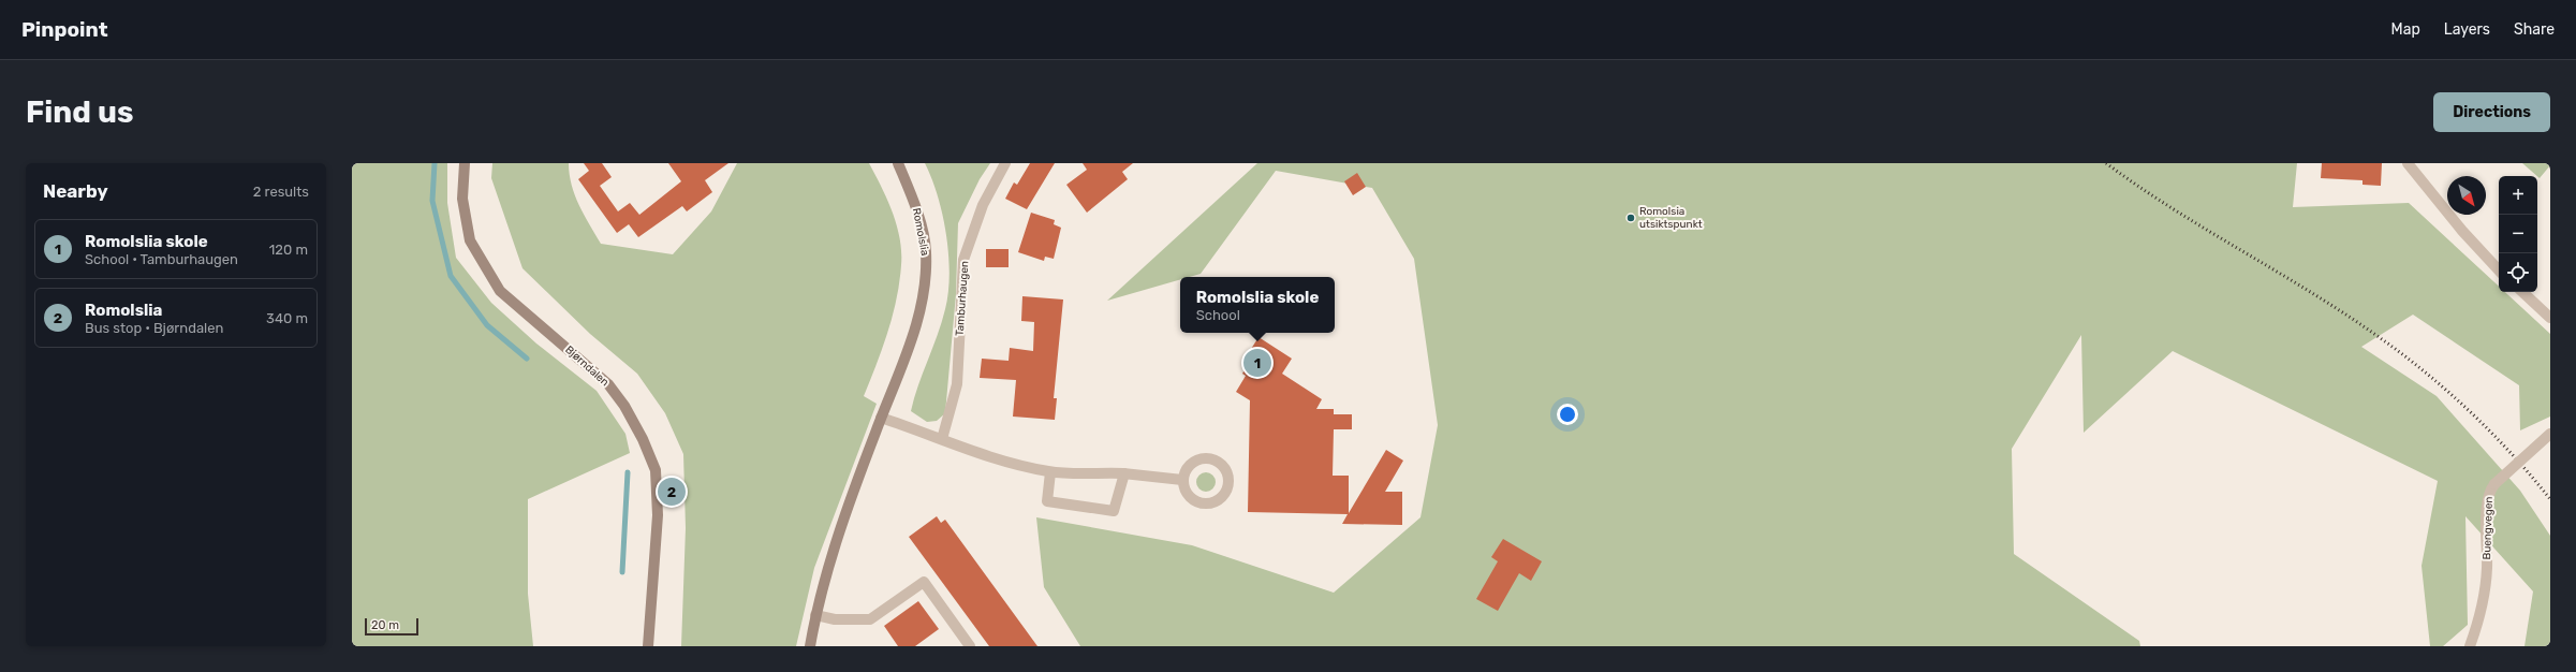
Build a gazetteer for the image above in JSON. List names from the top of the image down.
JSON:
{
  "streets": {
    "main road": ["Romolslia", "Bjørndalen"],
    "street": ["Tamburhaugen", "Buengvegen"]
  },
  "places": ["Romolsia utsiktspunkt"],
  "scale_bar": "20 m",
  "north": "bottom right",
  "page": {
    "header": "Pinpoint",
    "nav": ["Map", "Layers", "Share"],
    "buttons": "Directions",
    "title": "Find us",
    "heading": ["Nearby", "2 results"],
    "map_buttons": ["+", "−"],
    "list": [
      {
        "mark": "1",
        "name": "Romolslia skole",
        "note": "School · Tamburhaugen",
        "value": "120 m"
      },
      {
        "mark": "2",
        "name": "Romolslia",
        "note": "Bus stop · Bjørndalen",
        "value": "340 m"
      }
    ],
    "popup": ["Romolslia skole", "School"],
    "pins": ["1", "2"],
    "scale": "20 m"
  }
}
